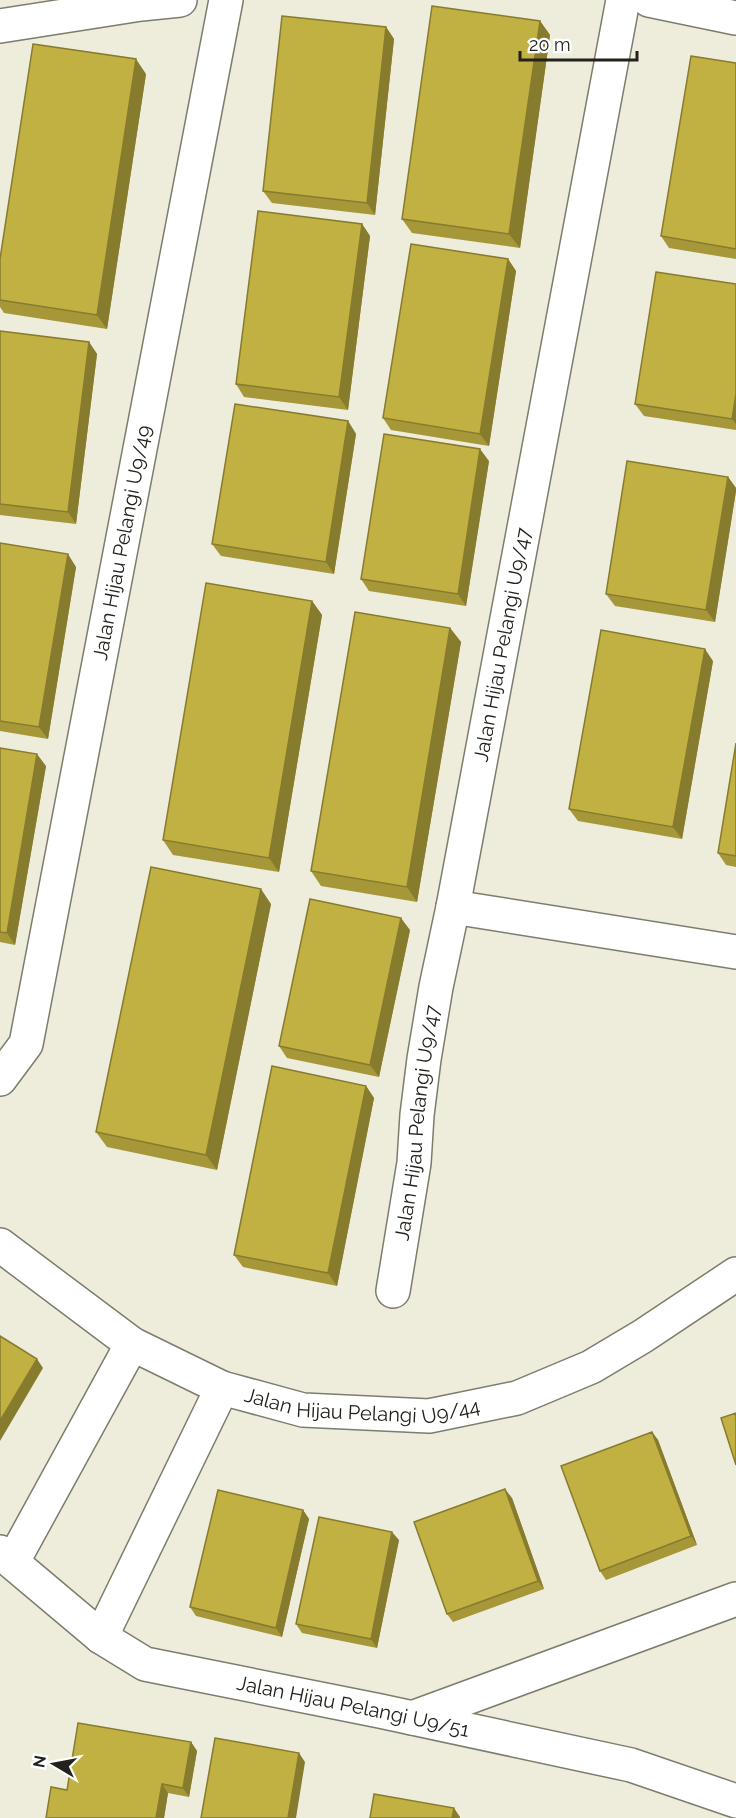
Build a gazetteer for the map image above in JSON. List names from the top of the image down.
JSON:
{
  "streets": {
    "street": [
      "Jalan Hijau Pelangi U9/49",
      "Jalan Hijau Pelangi U9/47",
      "Jalan Hijau Pelangi U9/44",
      "Jalan Hijau Pelangi U9/51"
    ]
  },
  "scale_bar": "20 m",
  "north": "left"
}
